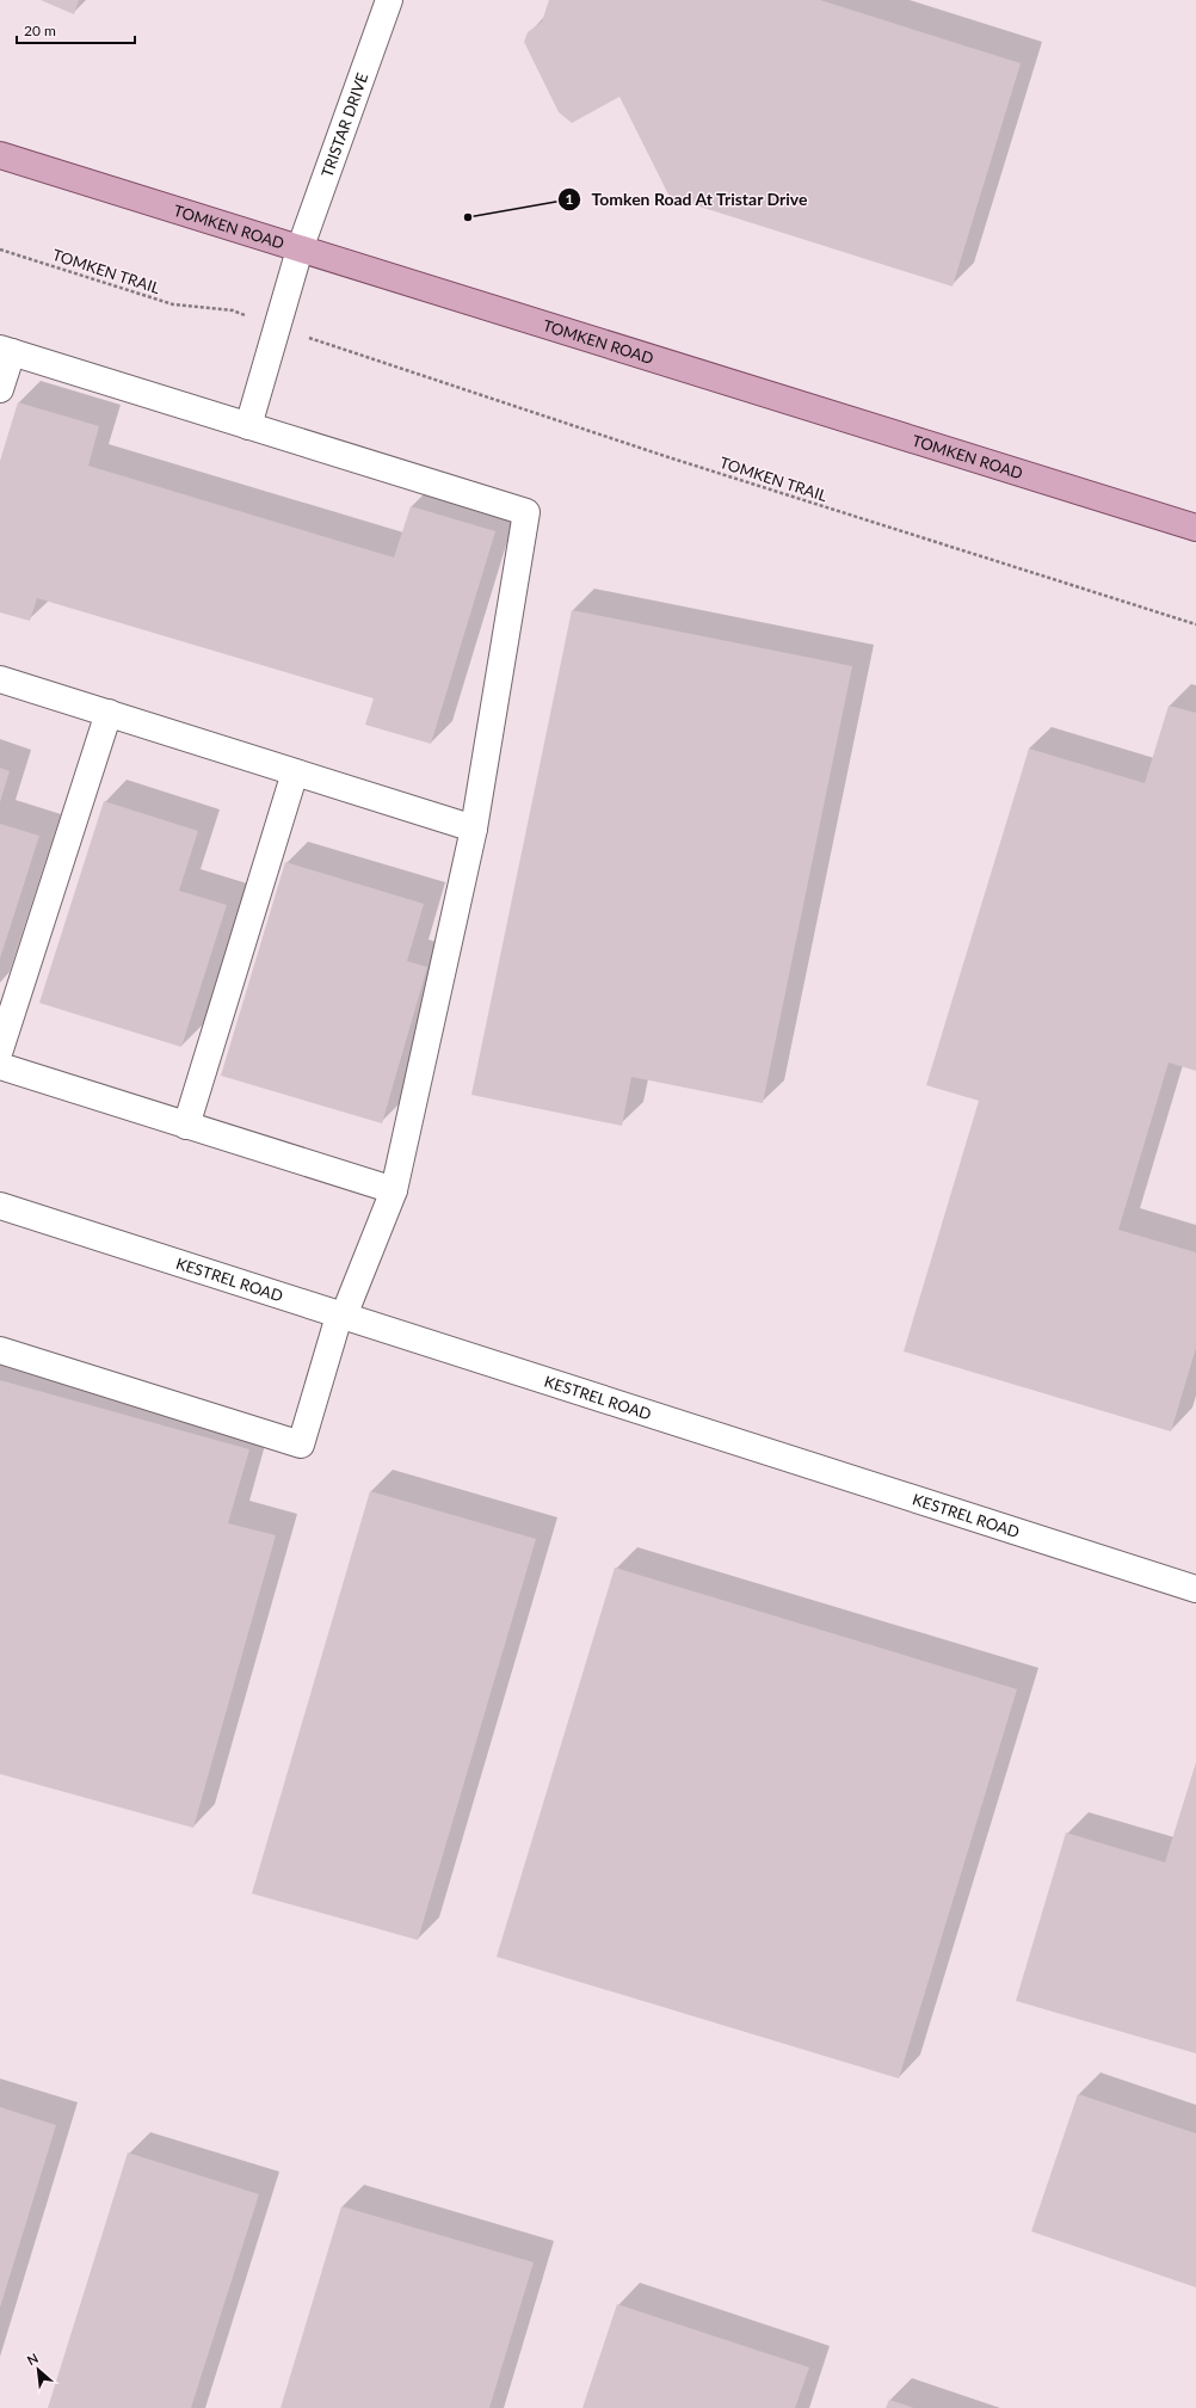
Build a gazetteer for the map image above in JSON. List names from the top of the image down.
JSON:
{
  "streets": {
    "main road": ["TOMKEN ROAD"],
    "street": ["TRISTAR DRIVE", "KESTREL ROAD"],
    "path": ["TOMKEN TRAIL"]
  },
  "crossings": [
    ["TRISTAR DRIVE", "TOMKEN ROAD"]
  ],
  "places": ["Tomken Road At Tristar Drive"],
  "scale_bar": "20 m",
  "north": "top left"
}
